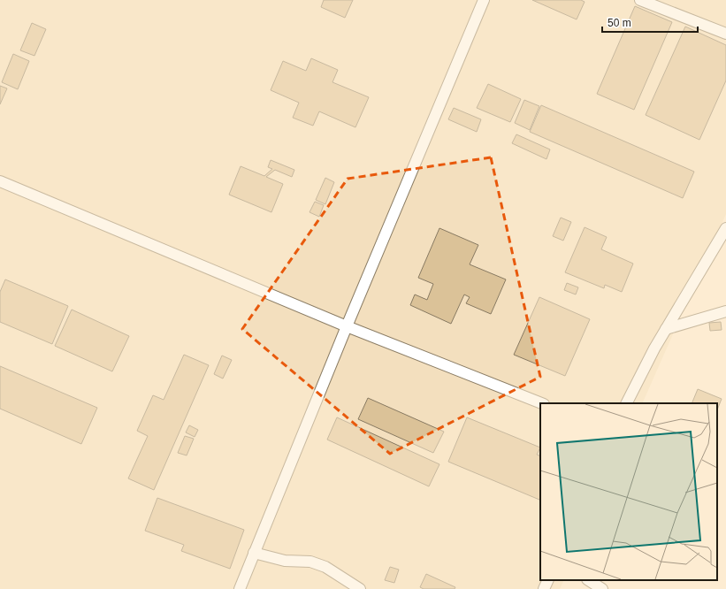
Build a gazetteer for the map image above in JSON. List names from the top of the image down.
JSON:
{
  "scale_bar": "50 m"
}
